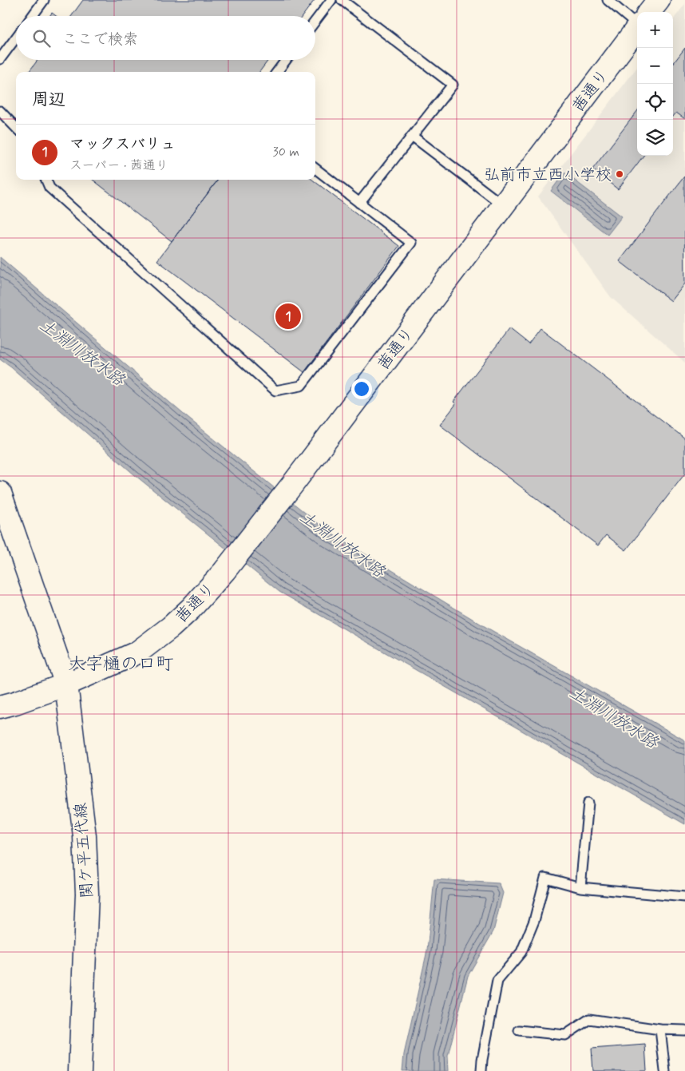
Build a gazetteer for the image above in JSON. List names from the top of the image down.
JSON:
{
  "streets": {
    "street": ["茜通り", "関ケ平五代線"]
  },
  "crossings": [
    ["茜通り", "関ケ平五代線"]
  ],
  "districts": ["大字樋の口町"],
  "water": ["土淵川放水路"],
  "places": ["弘前市立西小学校"],
  "page": {
    "map_buttons": ["+", "−"],
    "search": "ここで検索",
    "heading": "周辺",
    "list": [
      {
        "mark": "1",
        "name": "マックスバリュ",
        "note": "スーパー · 茜通り",
        "value": "30 m"
      }
    ],
    "pins": "1"
  }
}
